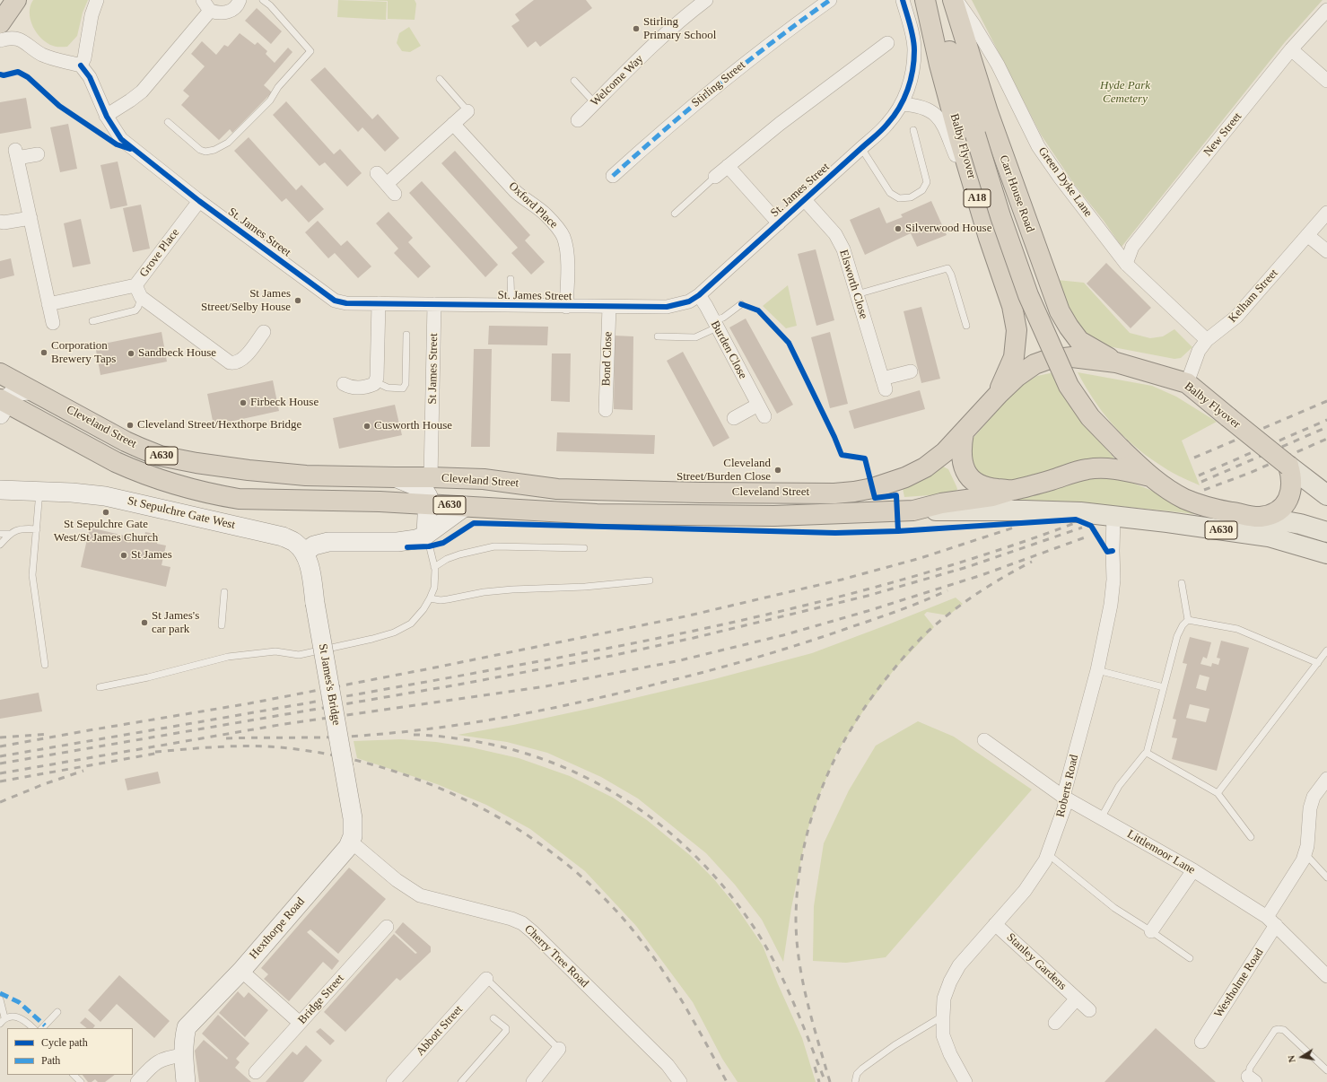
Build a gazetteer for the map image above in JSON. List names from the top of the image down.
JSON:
{
  "streets": {
    "highway": [
      "Balby Flyover",
      "Carr House Road",
      "A18",
      "Cleveland Street",
      "A630"
    ],
    "street": [
      "Welcome Way",
      "Stirling Street",
      "New Street",
      "Green Dyke Lane",
      "St. James Street",
      "Oxford Place",
      "Grove Place",
      "Elsworth Close",
      "Kelham Street",
      "Burden Close",
      "Bond Close",
      "St James Street",
      "St Sepulchre Gate West",
      "St James's Bridge",
      "Roberts Road",
      "Littlemoor Lane",
      "Hexthorpe Road",
      "Cherry Tree Road",
      "Stanley Gardens",
      "Westholme Road",
      "Bridge Street",
      "Abbott Street"
    ]
  },
  "crossings": [
    ["New Street", "Green Dyke Lane"],
    ["Balby Flyover", "Carr House Road"],
    ["Balby Flyover", "Kelham Street"],
    ["Balby Flyover", "Cleveland Street"],
    ["Balby Flyover", "A630"],
    ["Green Dyke Lane", "Kelham Street"],
    ["St. James Street", "Oxford Place"],
    ["St. James Street", "Grove Place"],
    ["St. James Street", "Elsworth Close"],
    ["St. James Street", "Burden Close"],
    ["St. James Street", "Bond Close"],
    ["St. James Street", "St James Street"],
    ["St James Street", "Cleveland Street"],
    ["Cleveland Street", "A630"],
    ["Cleveland Street", "Roberts Road"],
    ["A630", "Roberts Road"],
    ["St Sepulchre Gate West", "St James's Bridge"],
    ["St James's Bridge", "Hexthorpe Road"],
    ["St James's Bridge", "Cherry Tree Road"],
    ["Roberts Road", "Littlemoor Lane"],
    ["Roberts Road", "Stanley Gardens"],
    ["Littlemoor Lane", "Westholme Road"],
    ["Hexthorpe Road", "Cherry Tree Road"]
  ],
  "parks": ["Hyde Park Cemetery"],
  "places": [
    "Stirling Primary School",
    "Silverwood House",
    "St James Street/Selby House",
    "Corporation Brewery Taps",
    "Sandbeck House",
    "Firbeck House",
    "Cleveland Street/Hexthorpe Bridge",
    "Cusworth House",
    "Cleveland Street/Burden Close",
    "St Sepulchre Gate West/St James Church",
    "St James",
    "St James's car park"
  ],
  "legend": ["Cycle path", "Path"],
  "north": "left"
}
